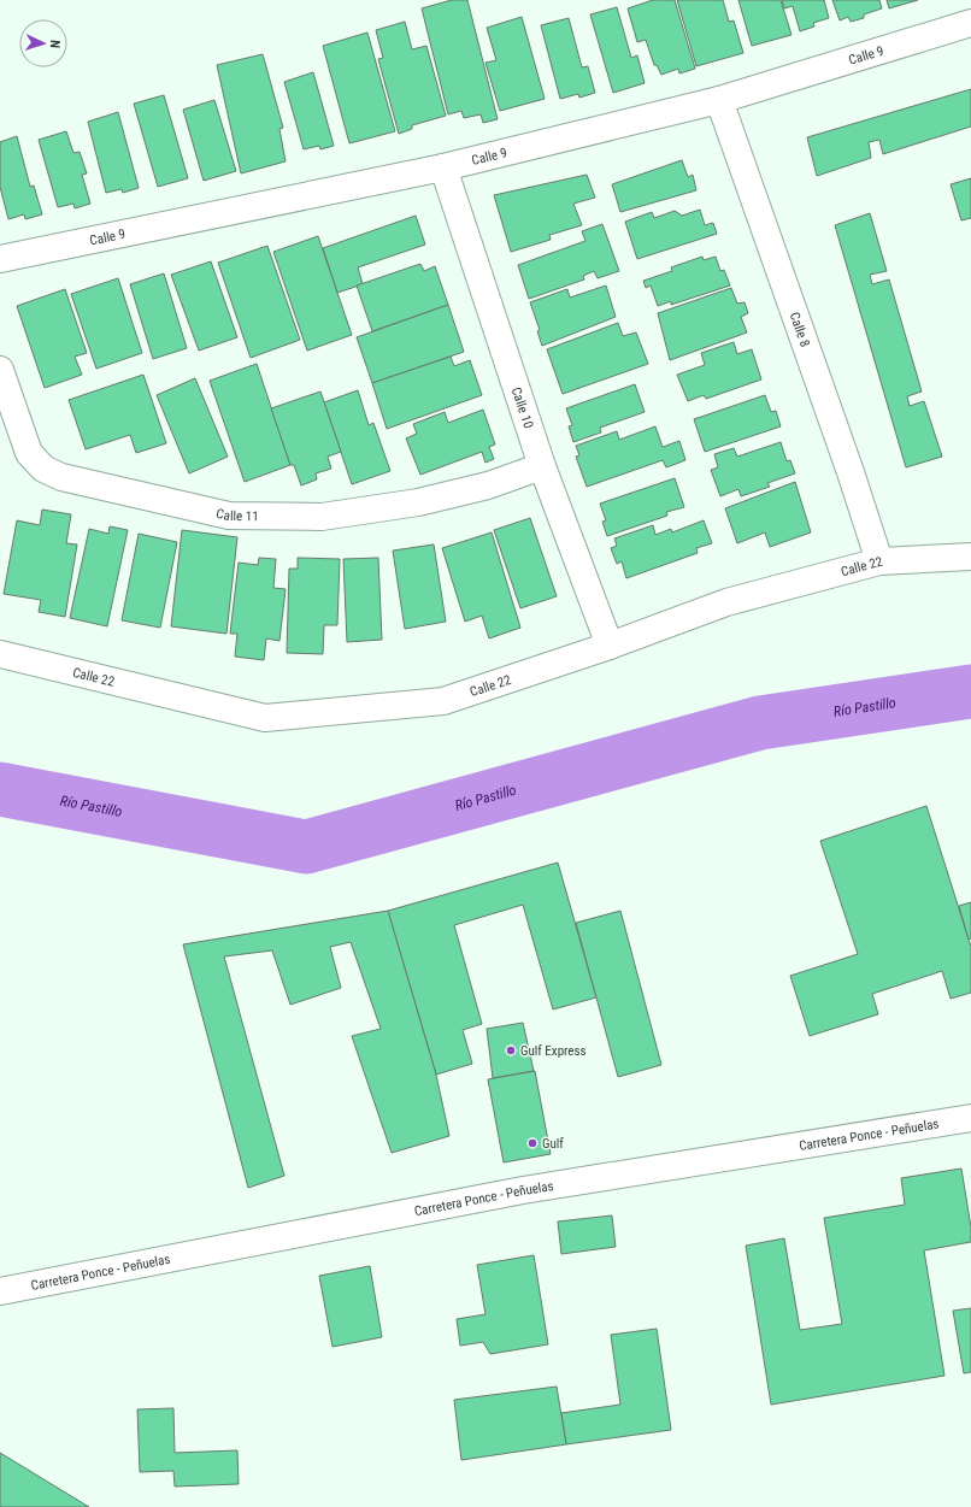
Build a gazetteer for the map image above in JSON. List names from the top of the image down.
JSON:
{
  "streets": {
    "street": [
      "Calle 9",
      "Calle 8",
      "Calle 10",
      "Calle 11",
      "Calle 22",
      "Carretera Ponce - Peñuelas"
    ]
  },
  "crossings": [
    ["Calle 9", "Calle 8"],
    ["Calle 9", "Calle 10"],
    ["Calle 8", "Calle 22"],
    ["Calle 10", "Calle 11"],
    ["Calle 10", "Calle 22"]
  ],
  "water": ["Río Pastillo"],
  "places": ["Gulf Express", "Gulf"],
  "north": "right"
}
